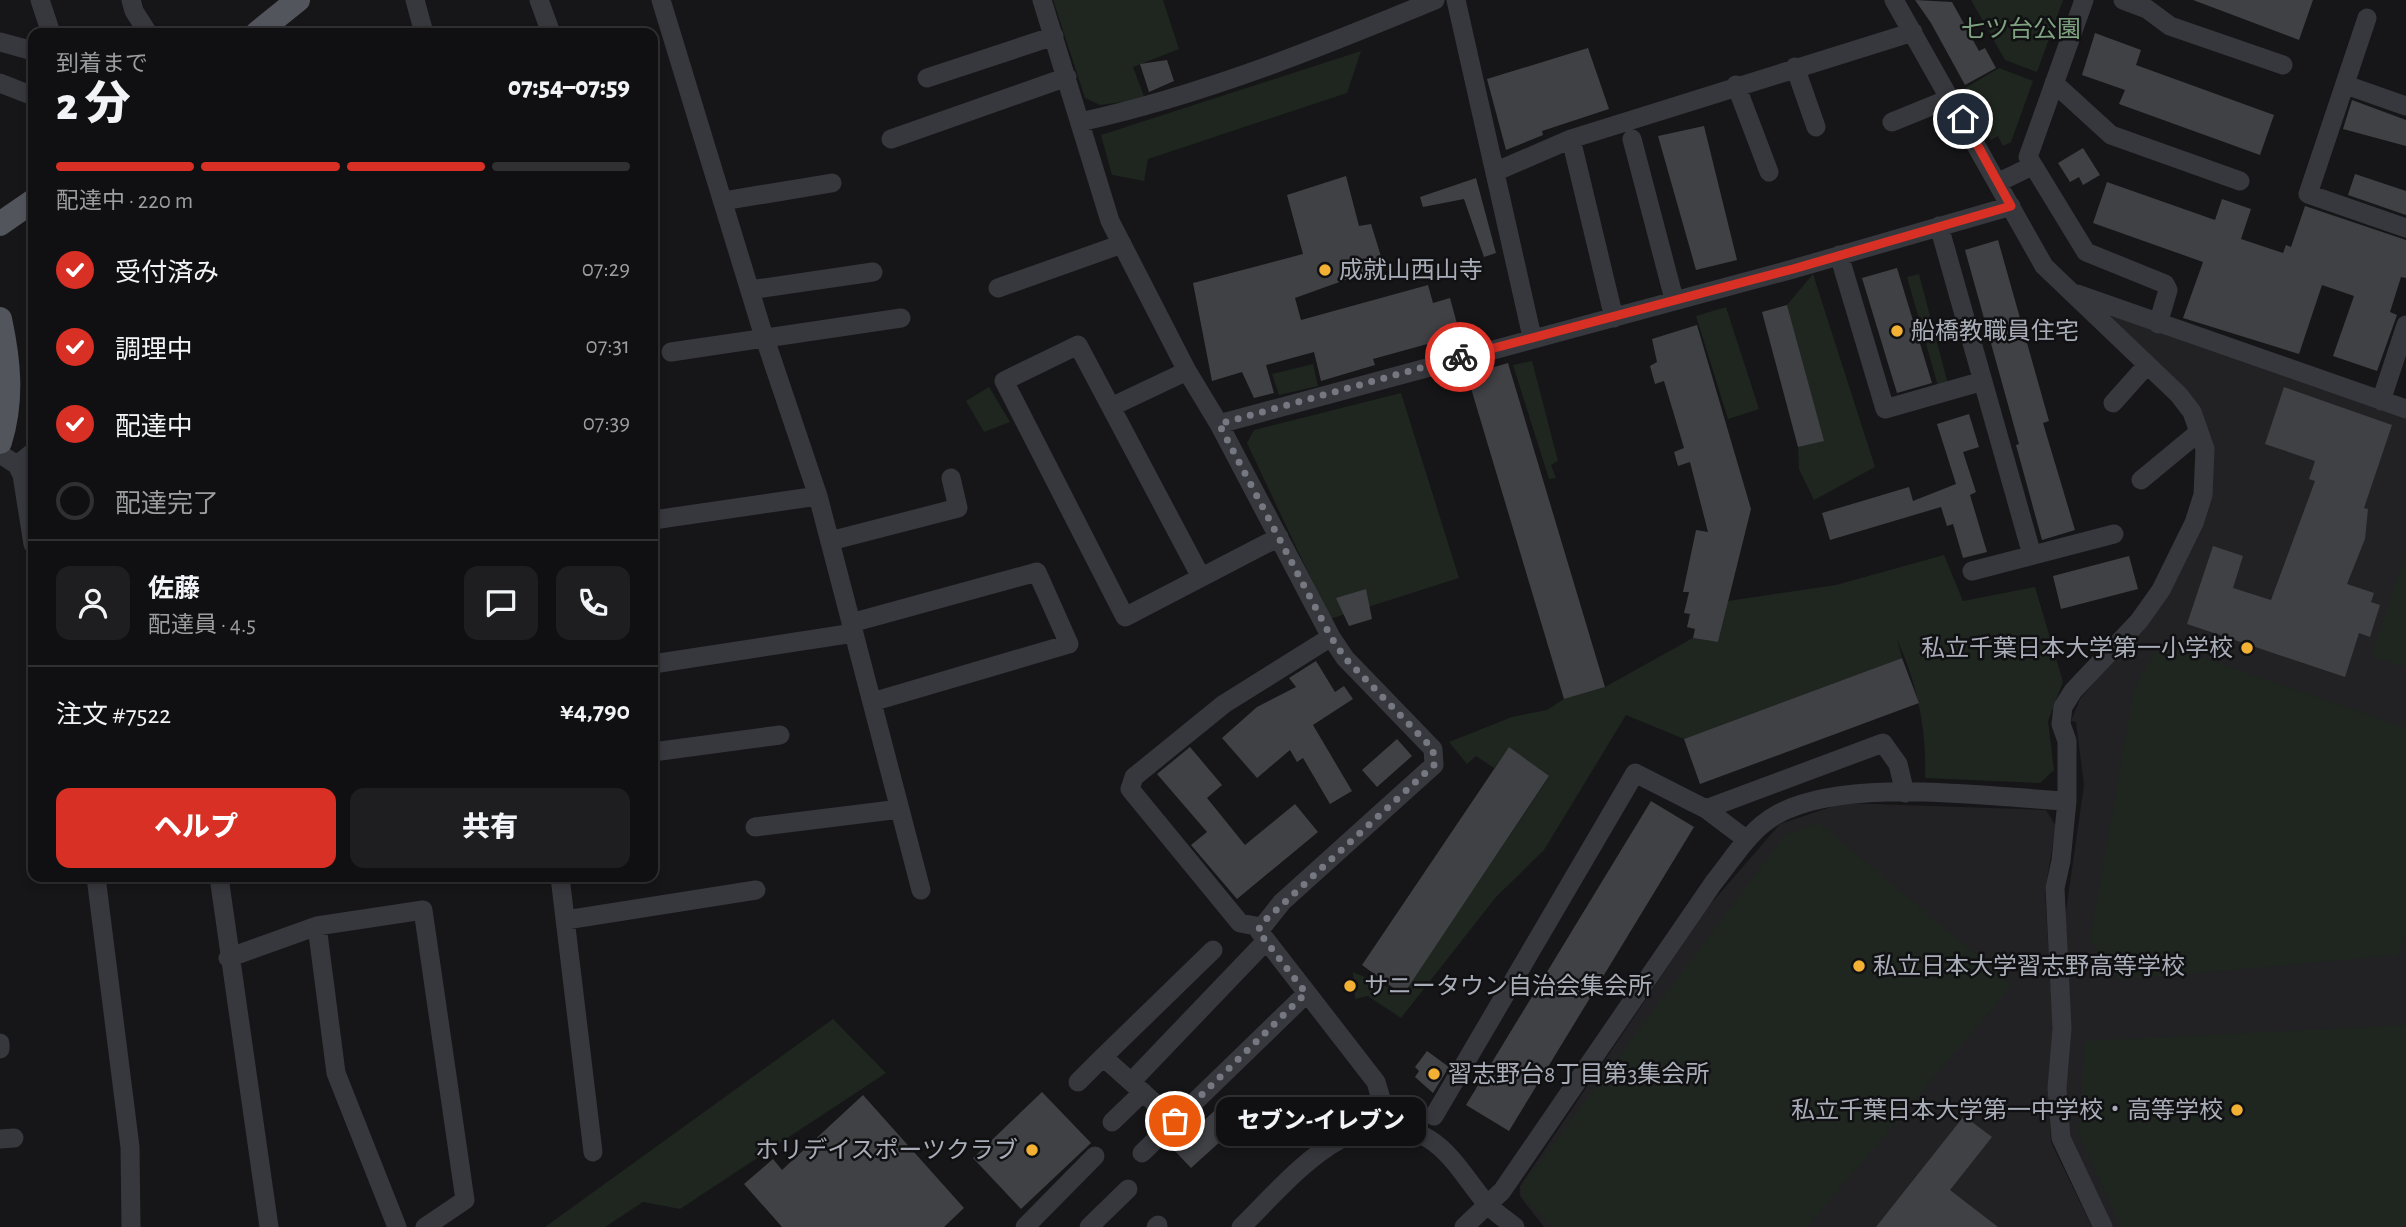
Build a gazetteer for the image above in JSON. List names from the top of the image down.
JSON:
{
  "parks": ["七ツ台公園"],
  "places": [
    "成就山西山寺",
    "船橋教職員住宅",
    "私立千葉日本大学第一小学校",
    "私立日本大学習志野高等学校",
    "サニータウン自治会集会所",
    "習志野台8丁目第3集会所",
    "私立千葉日本大学第一中学校・高等学校",
    "セブン-イレブン",
    "ホリデイスポーツクラブ"
  ],
  "page": {
    "heading": ["2 分", "到着まで", "07:54–07:59"],
    "panel": [
      "佐藤",
      "配達員 · 4.5",
      "注文 #7522",
      "¥4,790"
    ],
    "bar": "配達中 · 220 m",
    "list": [
      ["受付済み", "07:29"],
      ["調理中", "07:31"],
      ["配達中", "07:39"],
      "配達完了"
    ],
    "buttons": ["ヘルプ", "共有"],
    "bubble": "セブン-イレブン"
  }
}
